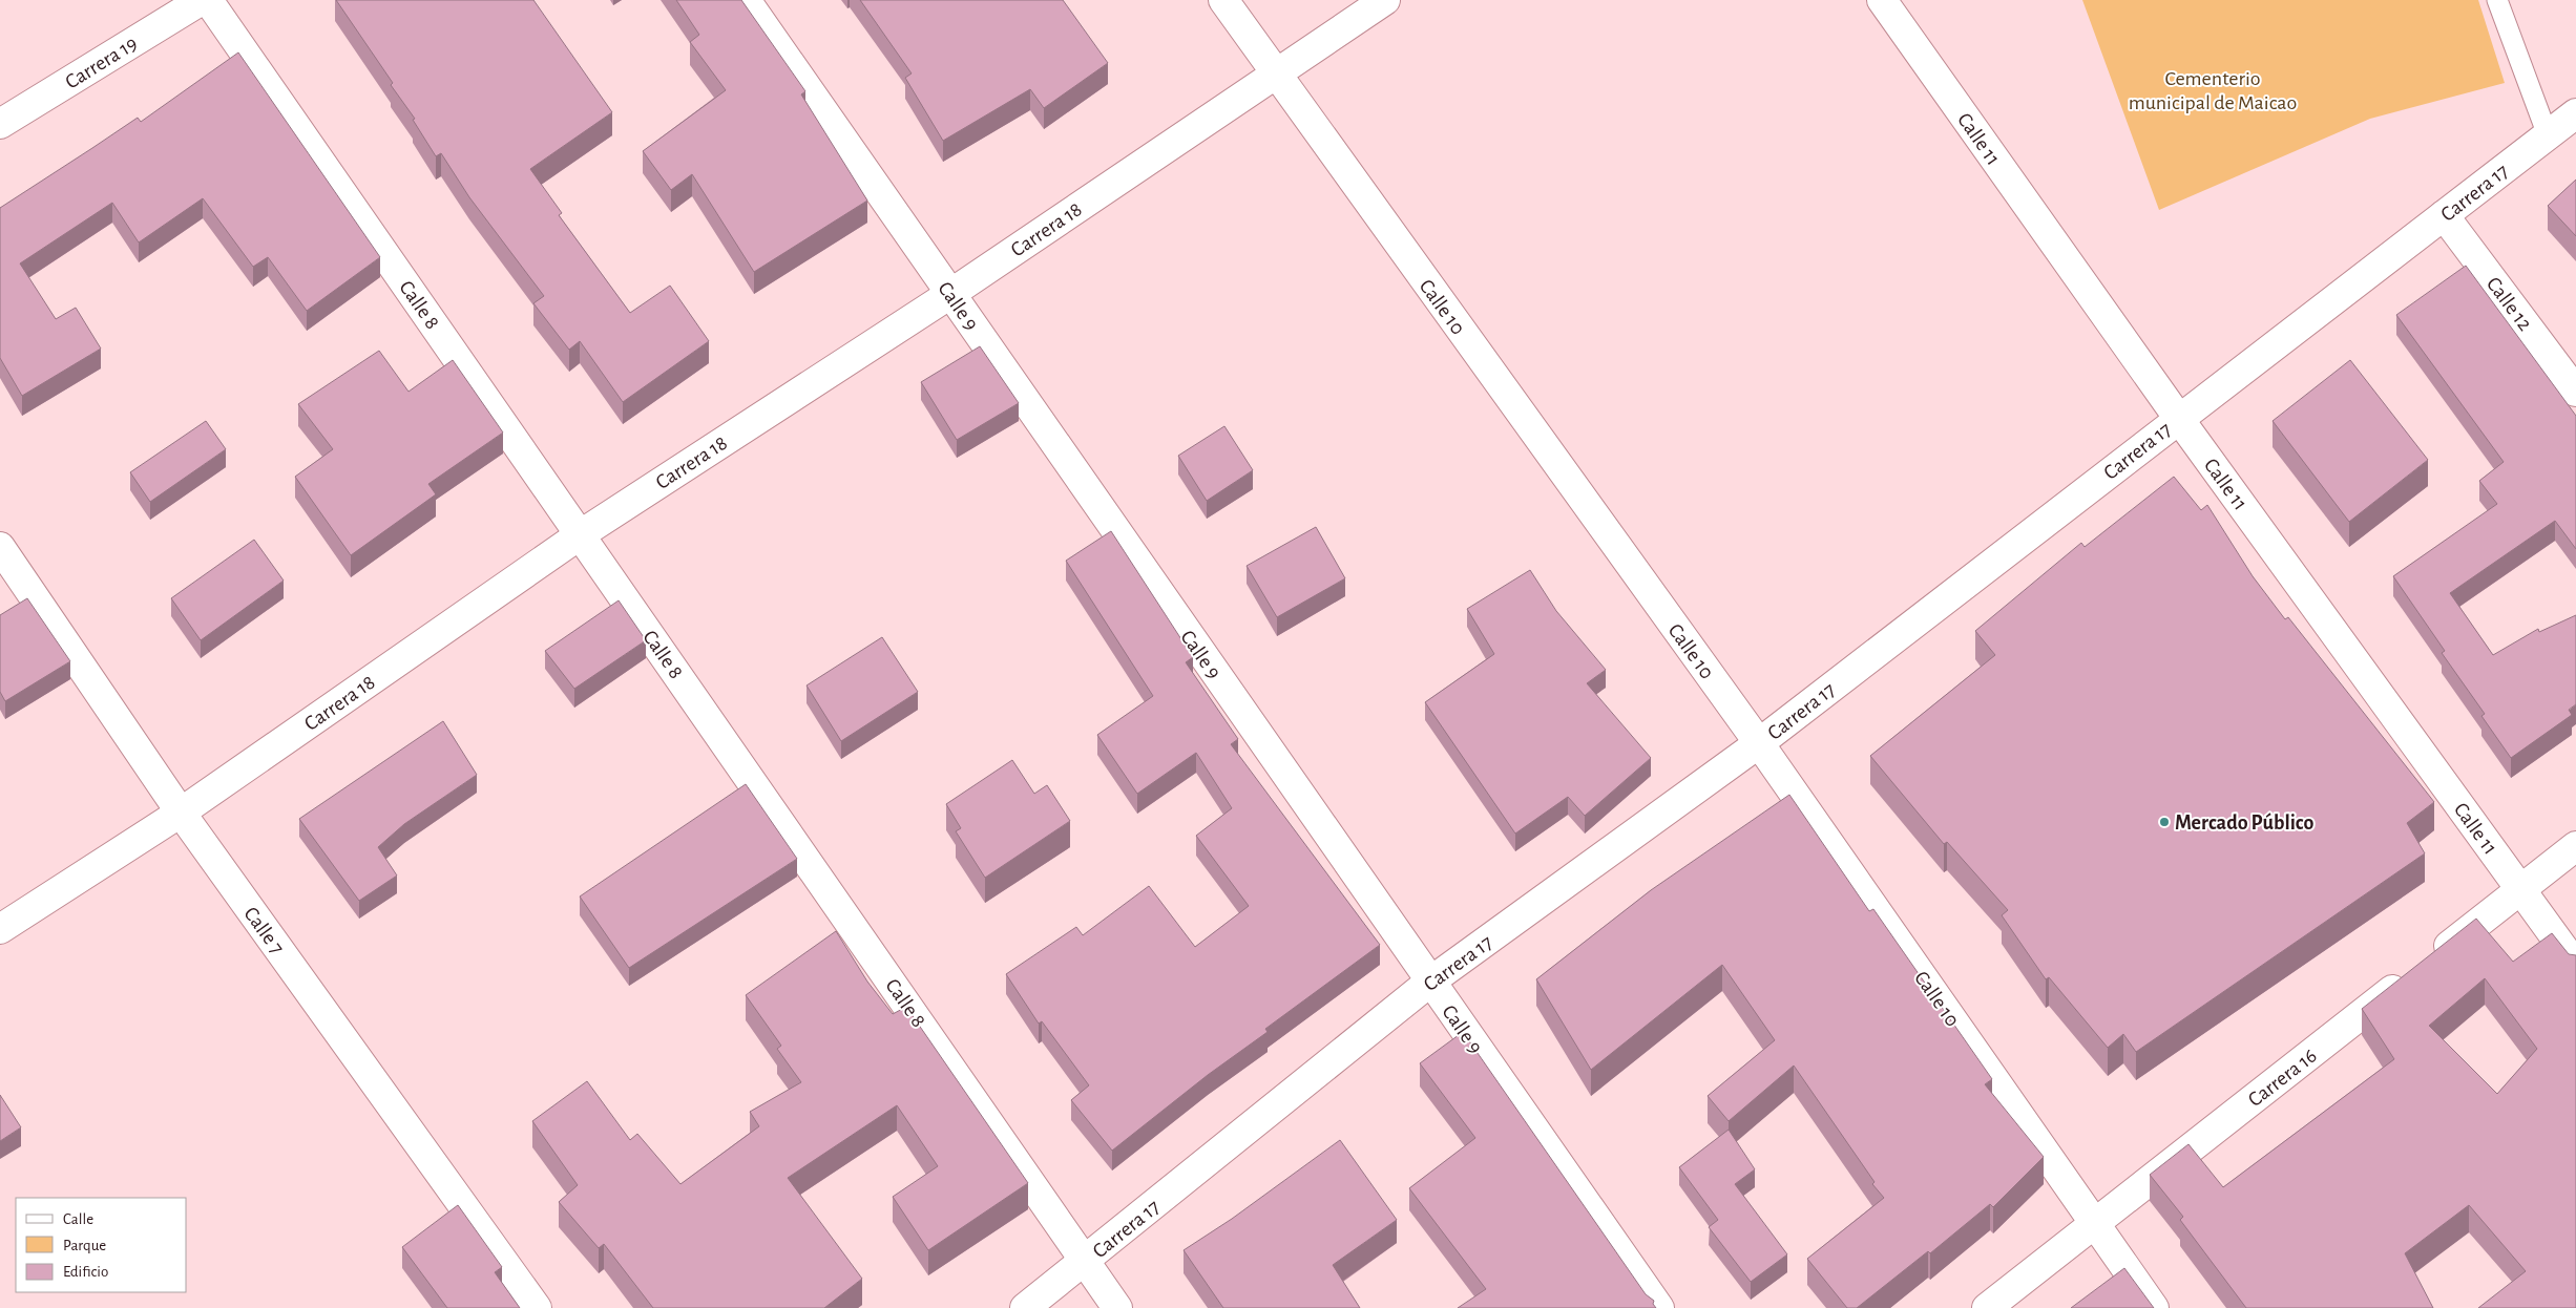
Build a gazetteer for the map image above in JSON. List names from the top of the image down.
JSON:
{
  "streets": {
    "street": [
      "Carrera 19",
      "Calle 11",
      "Carrera 17",
      "Carrera 18",
      "Calle 12",
      "Calle 8",
      "Calle 9",
      "Calle 10",
      "Calle 7",
      "Carrera 16"
    ]
  },
  "crossings": [
    ["Calle 11", "Carrera 17"],
    ["Calle 11", "Carrera 16"],
    ["Carrera 17", "Calle 12"],
    ["Carrera 17", "Calle 8"],
    ["Carrera 17", "Calle 9"],
    ["Carrera 17", "Calle 10"],
    ["Carrera 18", "Calle 8"],
    ["Carrera 18", "Calle 9"],
    ["Carrera 18", "Calle 10"],
    ["Carrera 18", "Calle 7"],
    ["Calle 10", "Carrera 16"]
  ],
  "parks": ["Cementerio municipal de Maicao"],
  "places": ["Mercado Público"],
  "legend": ["Calle", "Parque", "Edificio"]
}
